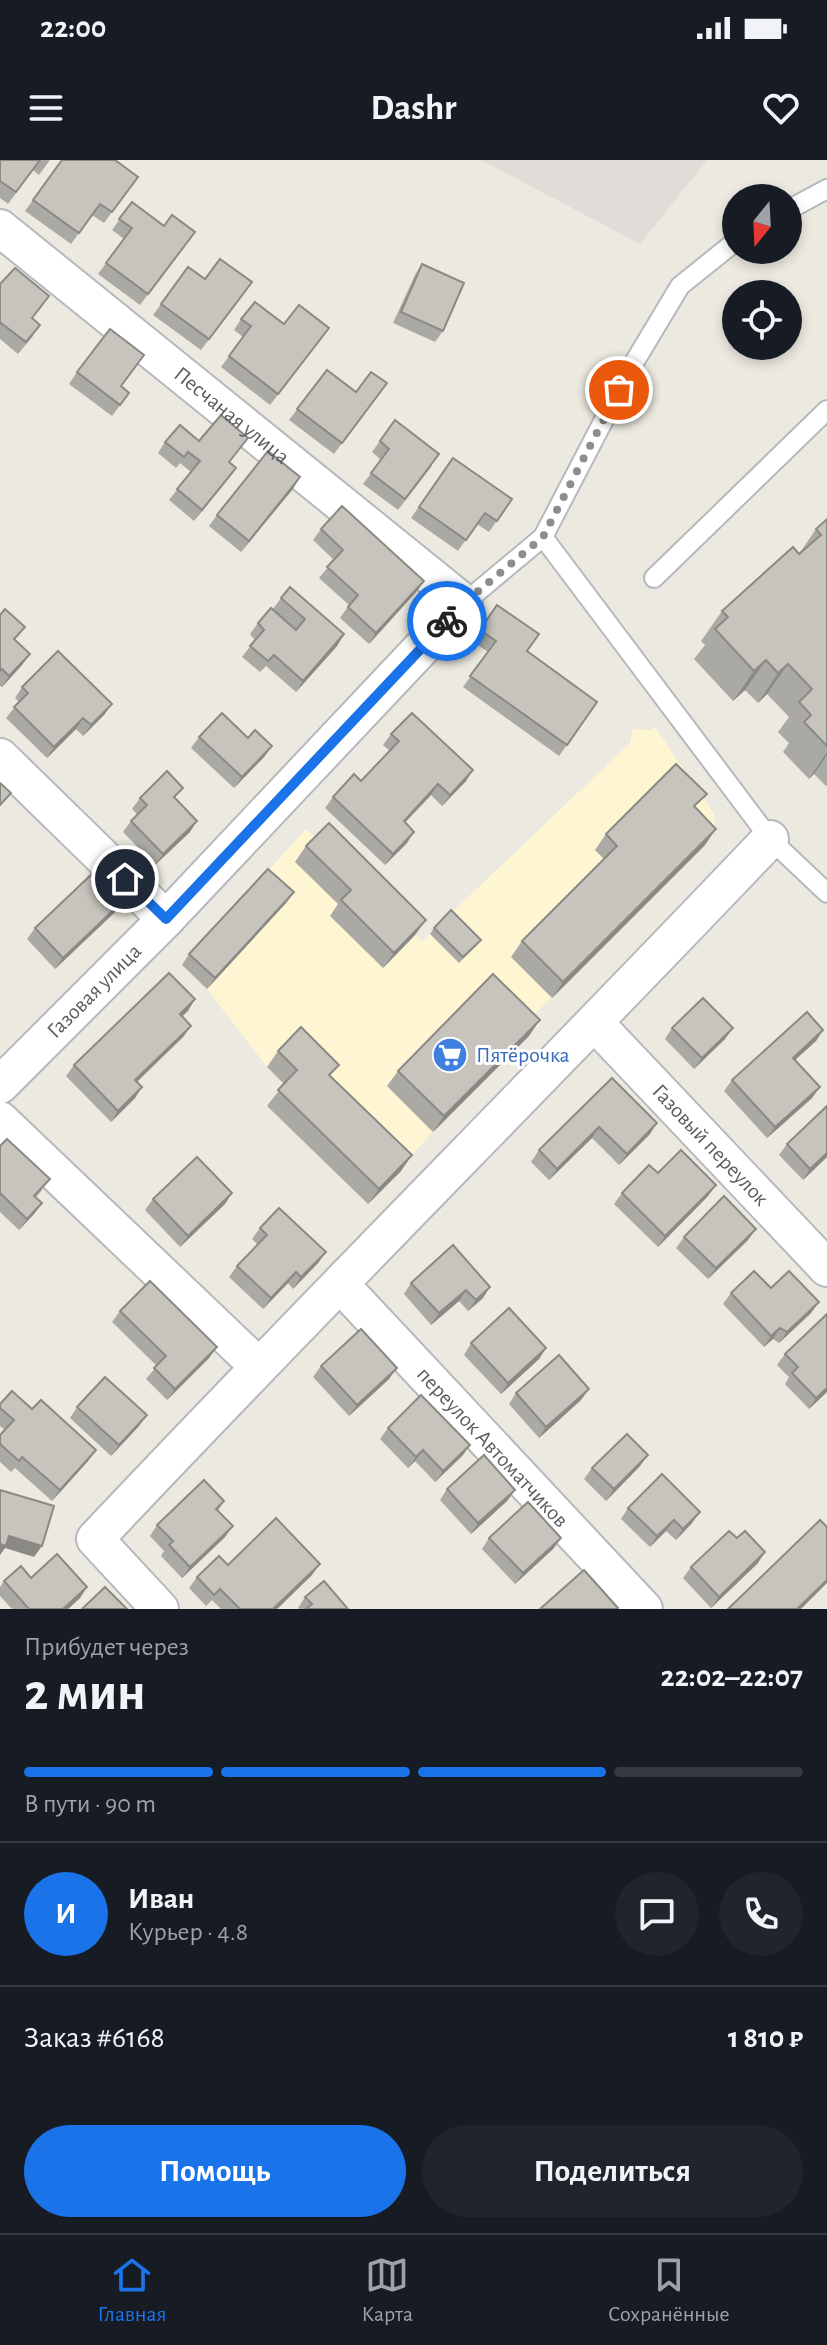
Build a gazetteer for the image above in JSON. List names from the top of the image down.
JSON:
{
  "streets": {
    "street": [
      "Песчаная улица",
      "Газовая улица",
      "Газовый переулок",
      "переулок Автоматчиков"
    ]
  },
  "crossings": [
    ["Песчаная улица", "Газовая улица"]
  ],
  "places": {
    "supermarket": ["Пятёрочка"]
  },
  "north": "bottom",
  "page": {
    "status": "22:00",
    "header": "Dashr",
    "heading": ["2 мин", "Прибудет через", "22:02–22:07"],
    "panel": [
      "Иван",
      "Курьер · 4.8",
      "Заказ #6168",
      "1 810 ₽"
    ],
    "bar": "В пути · 90 m",
    "round": "И",
    "buttons": ["Помощь", "Поделиться"],
    "tabs": ["Главная", "Карта", "Сохранённые"]
  }
}
